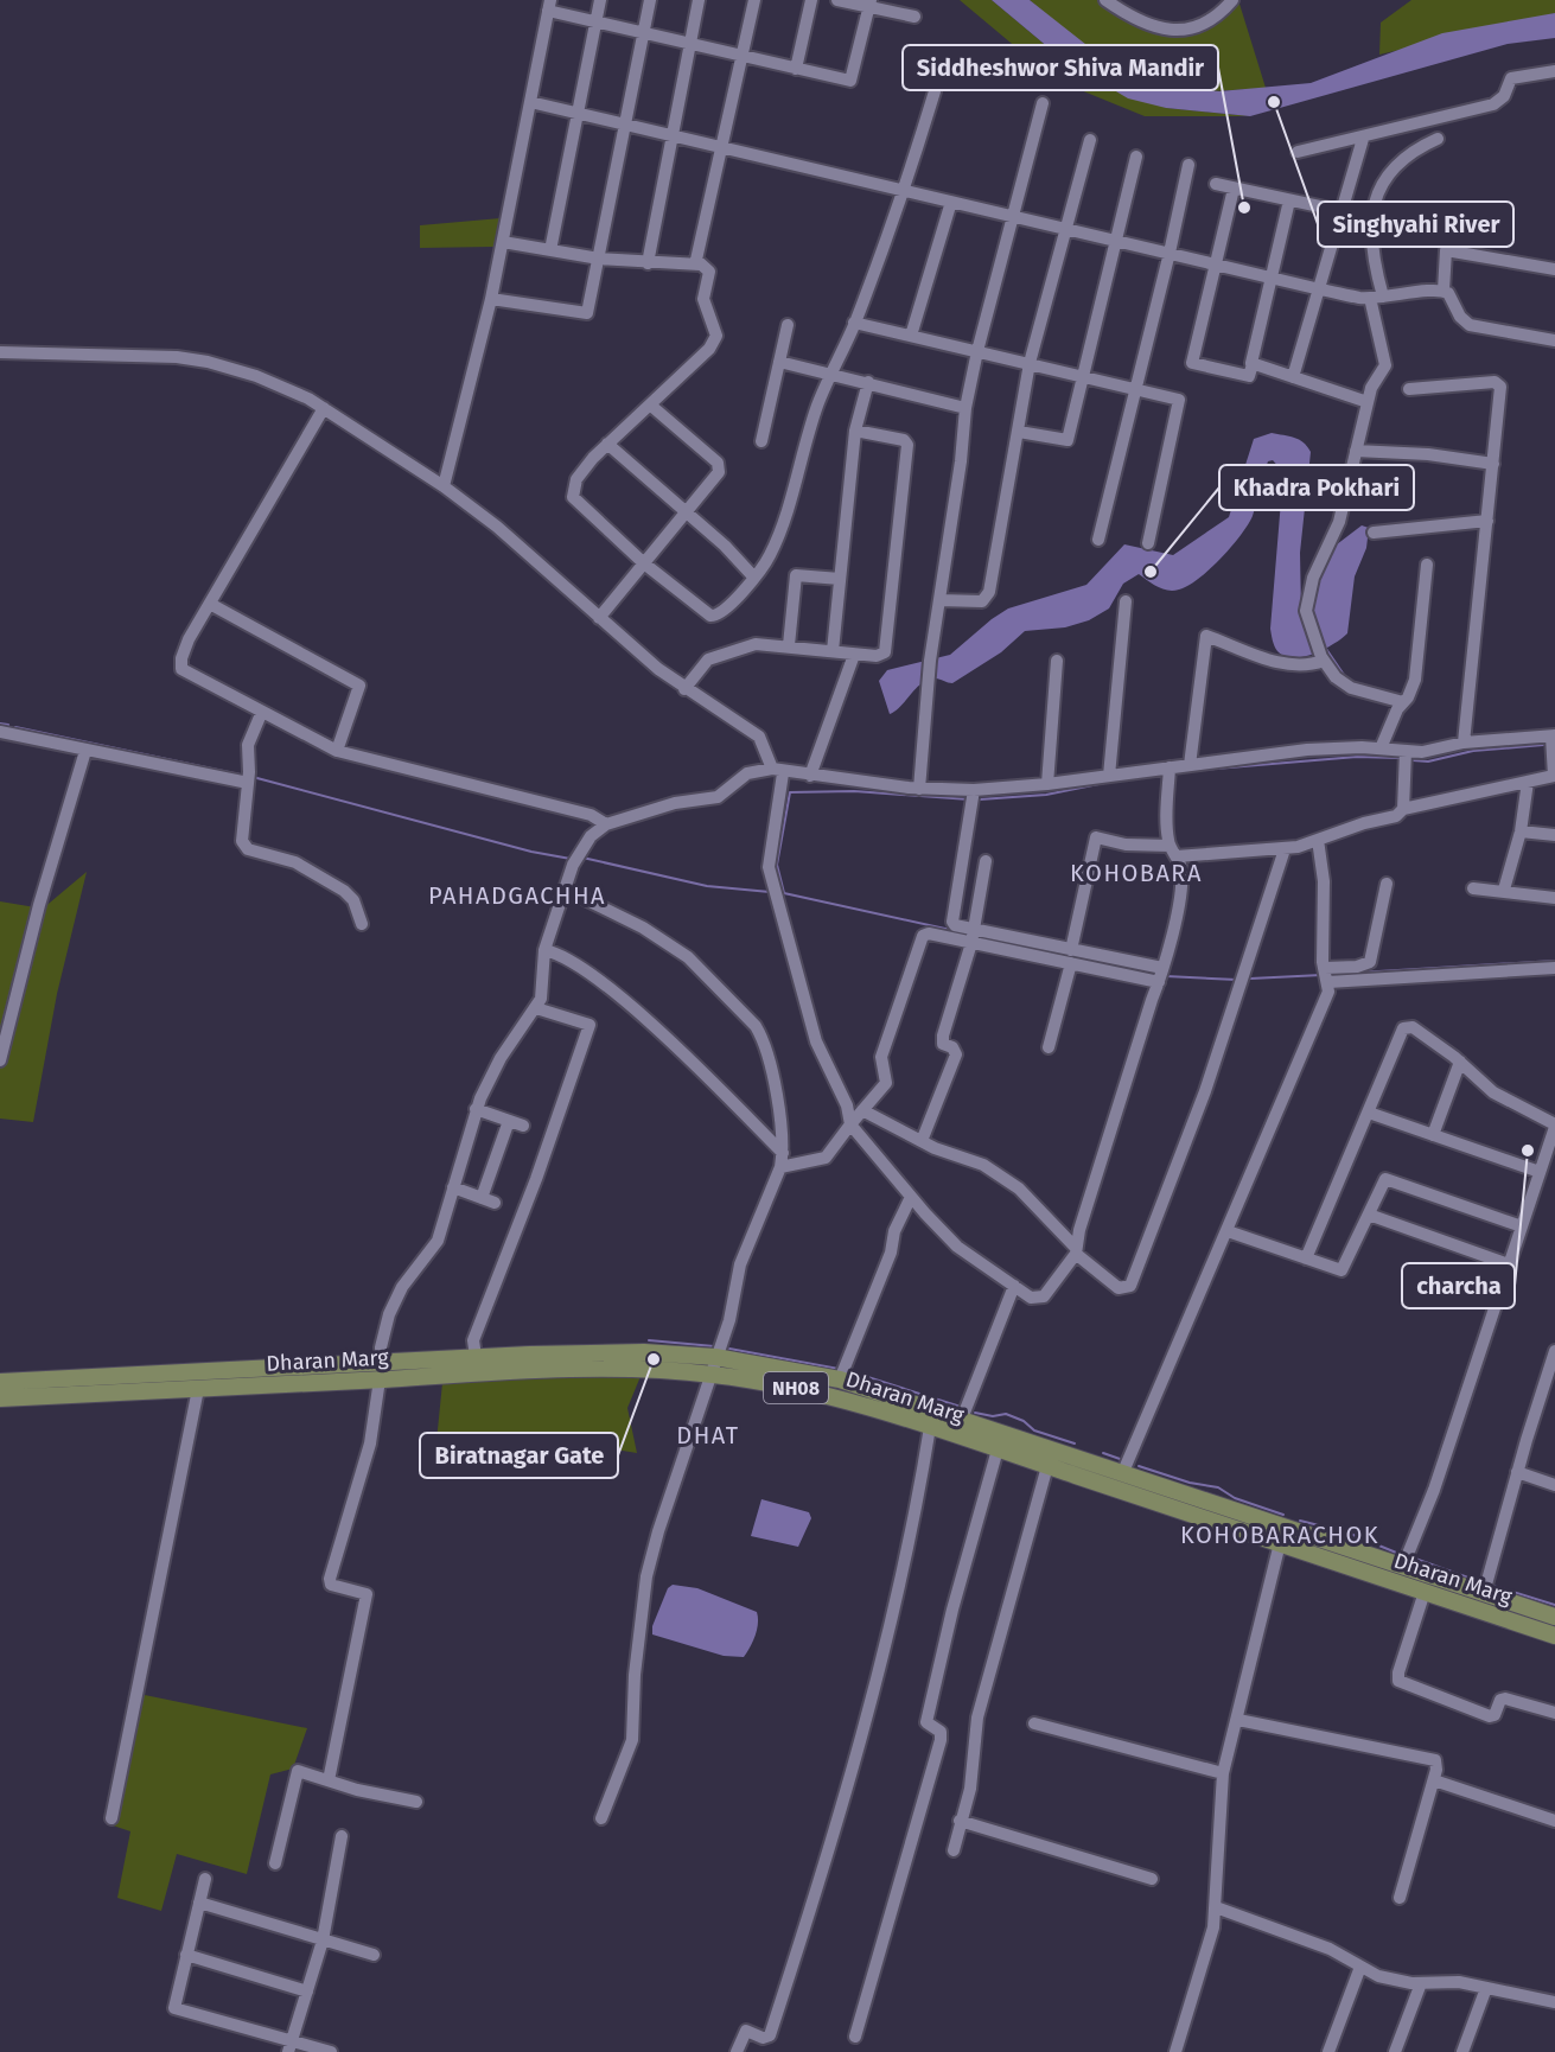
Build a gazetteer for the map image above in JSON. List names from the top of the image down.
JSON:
{
  "streets": {
    "main road": ["Dharan Marg", "NH08"]
  },
  "districts": [
    "KOHOBARA",
    "PAHADGACHHA",
    "DHAT",
    "KOHOBARACHOK"
  ],
  "places": [
    "Singhyahi River",
    "Siddheshwor Shiva Mandir",
    "Khadra Pokhari",
    "charcha",
    "Biratnagar Gate"
  ]
}
